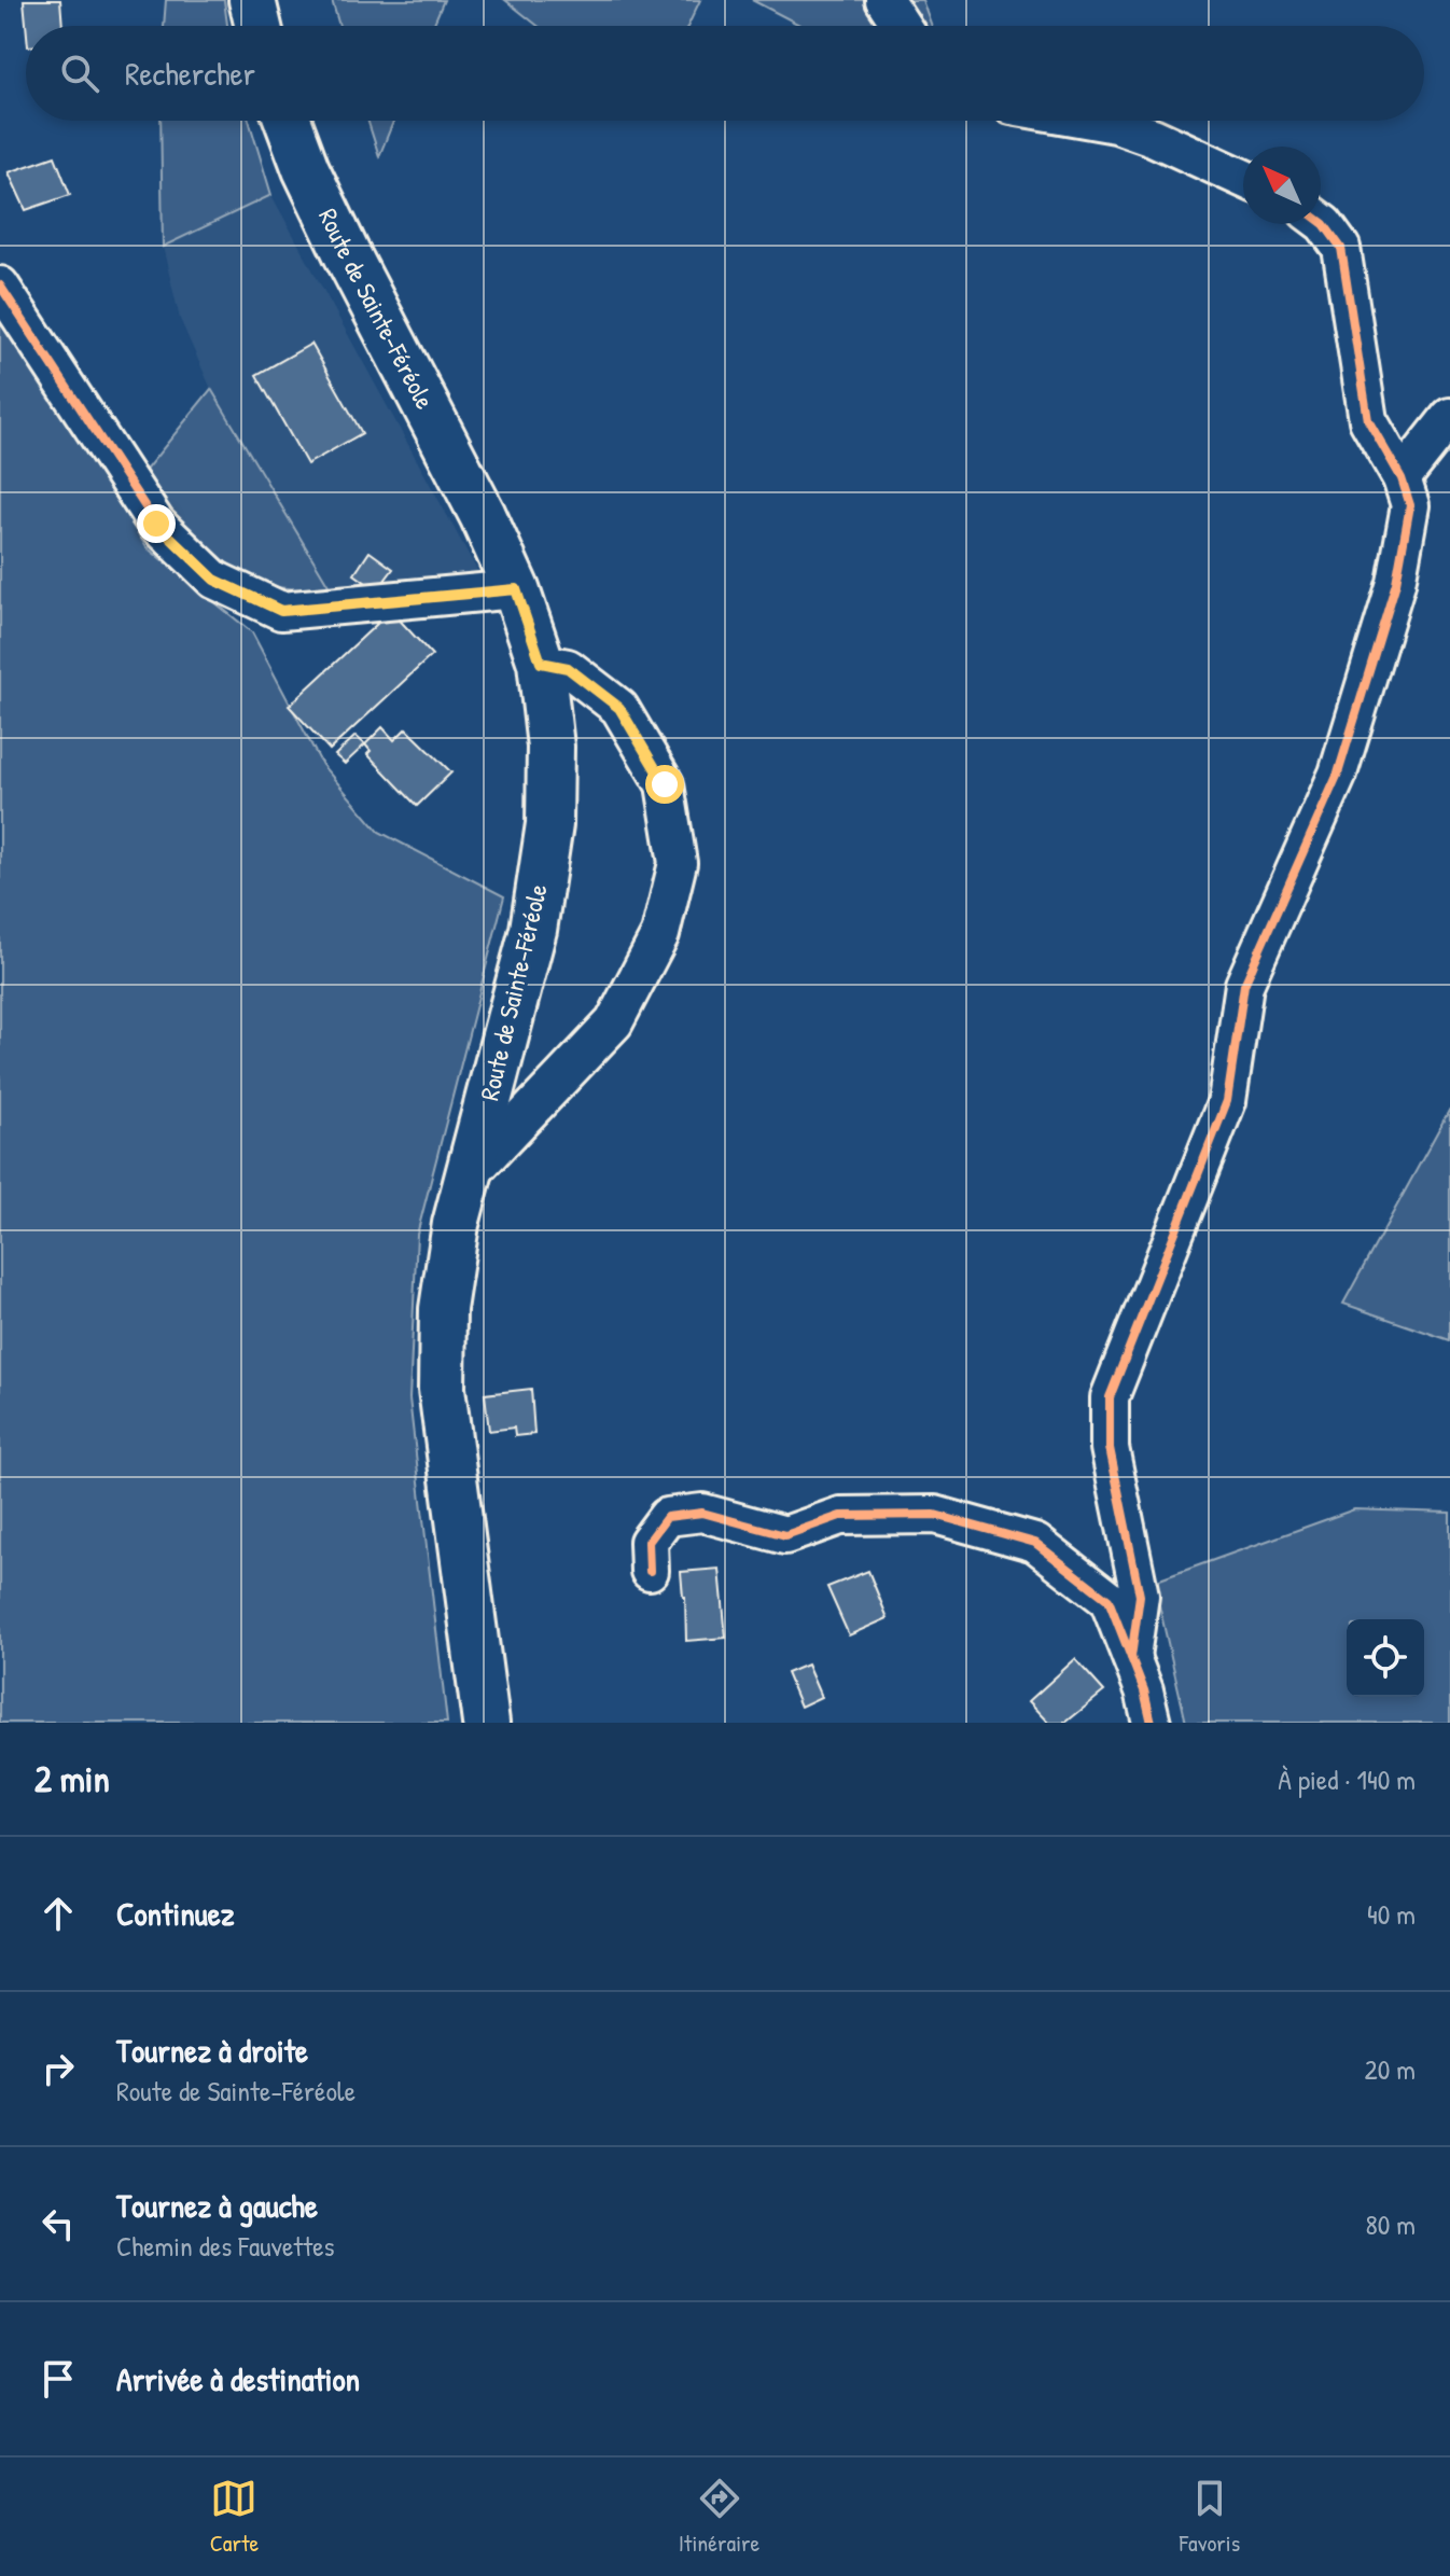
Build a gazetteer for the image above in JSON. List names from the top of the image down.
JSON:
{
  "streets": {
    "main road": ["Route de Sainte-Féréole"]
  },
  "north": "top left",
  "page": {
    "search": "Rechercher",
    "heading": ["2 min", "À pied · 140 m"],
    "list": [
      ["Continuez", "40 m"],
      ["Tournez à droite", "Route de Sainte-Féréole", "20 m"],
      ["Tournez à gauche", "Chemin des Fauvettes", "80 m"],
      "Arrivée à destination"
    ],
    "nav": ["Carte", "Itinéraire", "Favoris"]
  }
}
